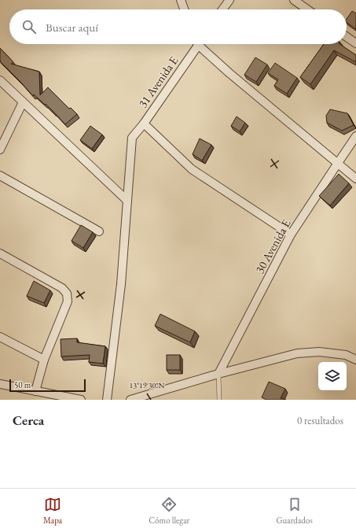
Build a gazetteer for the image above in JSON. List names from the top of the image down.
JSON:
{
  "streets": {
    "street": ["31 Avenida E", "30 Avenida E"]
  },
  "scale_bar": "50 m",
  "page": {
    "search": "Buscar aquí",
    "scale": "50 m",
    "heading": ["Cerca", "0 resultados"],
    "nav": ["Mapa", "Cómo llegar", "Guardados"]
  },
  "coordinates": ["13°19'30\"N"]
}
